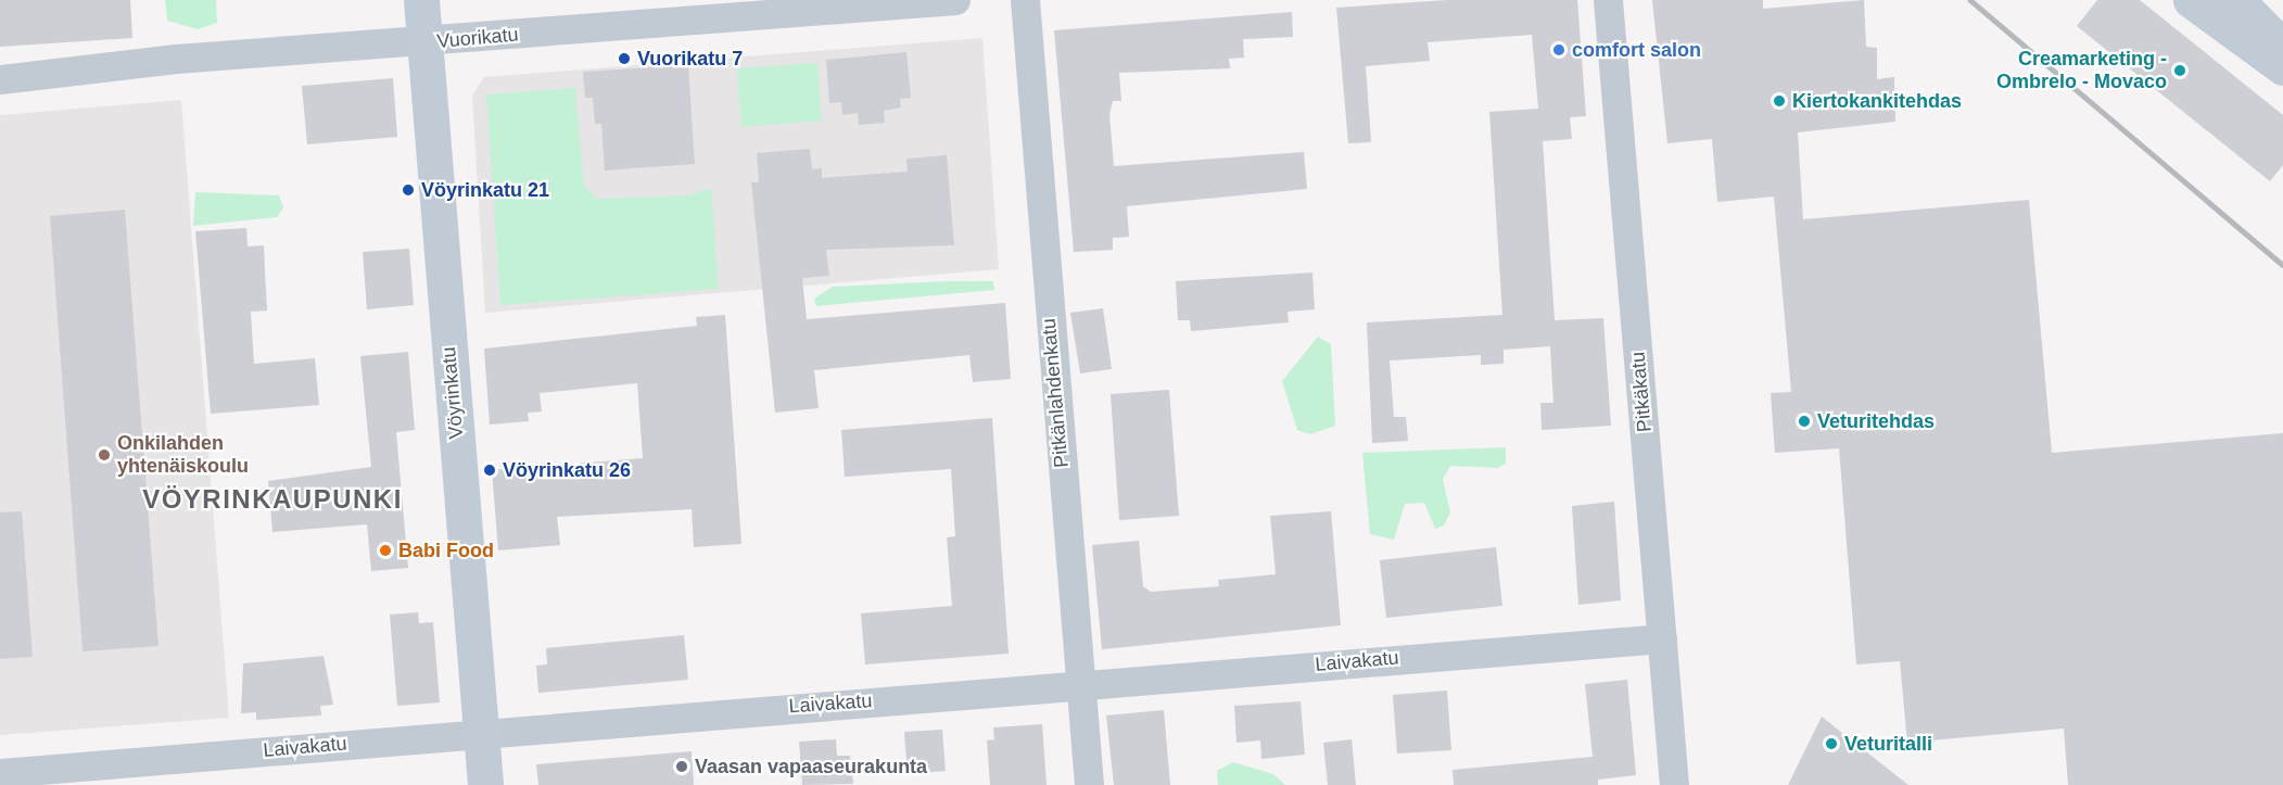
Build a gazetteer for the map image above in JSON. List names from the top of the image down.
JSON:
{
  "streets": {
    "main road": ["Vöyrinkatu"],
    "street": [
      "Vuorikatu",
      "Pitkäkatu",
      "Pitkänlahdenkatu",
      "Laivakatu"
    ]
  },
  "crossings": [
    ["Vuorikatu", "Vöyrinkatu"],
    ["Pitkäkatu", "Laivakatu"],
    ["Vöyrinkatu", "Laivakatu"],
    ["Pitkänlahdenkatu", "Laivakatu"]
  ],
  "districts": ["VÖYRINKAUPUNKI"],
  "places": [
    "comfort salon",
    "Vuorikatu 7",
    "Creamarketing - Ombrelo - Movaco",
    "Kiertokankitehdas",
    "Vöyrinkatu 21",
    "Veturitehdas",
    "Onkilahden yhtenäiskoulu",
    "Vöyrinkatu 26",
    "Babi Food",
    "Veturitalli",
    "Vaasan vapaaseurakunta"
  ]
}
